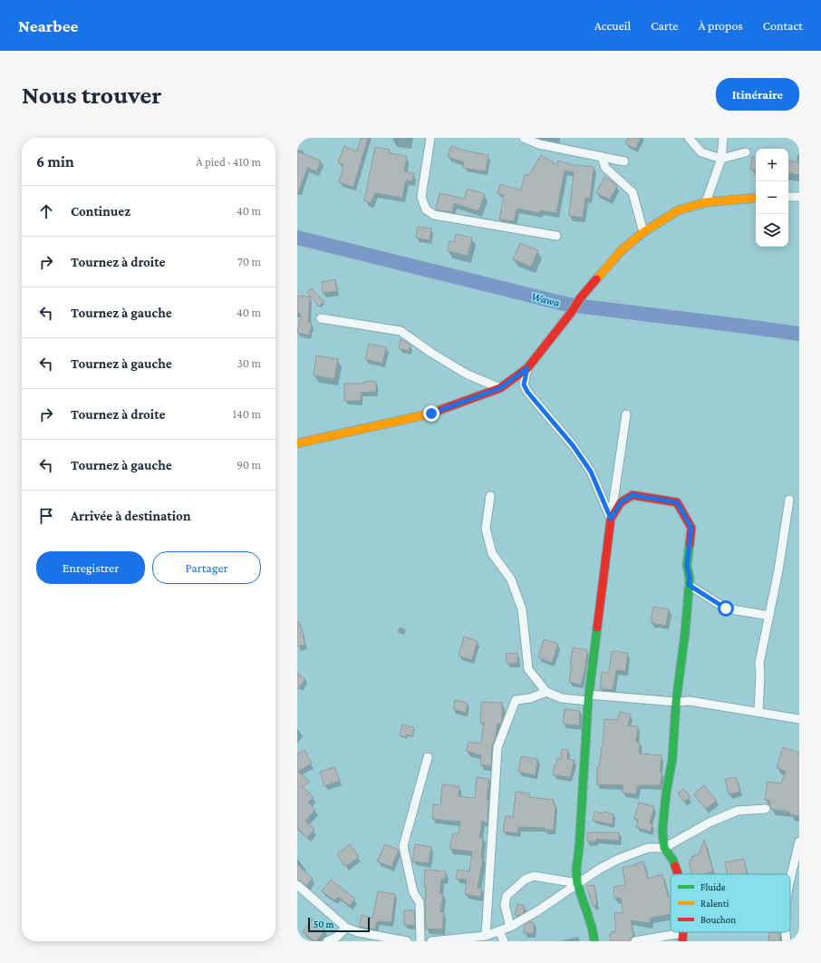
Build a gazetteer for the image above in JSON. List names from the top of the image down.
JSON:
{
  "water": ["Wawa"],
  "legend": ["Fluide", "Ralenti", "Bouchon"],
  "scale_bar": "50 m",
  "page": {
    "header": "Nearbee",
    "nav": [
      "Accueil",
      "Carte",
      "À propos",
      "Contact"
    ],
    "buttons": [
      "Itinéraire",
      ["Enregistrer", "Partager"]
    ],
    "title": "Nous trouver",
    "heading": ["6 min", "À pied · 410 m"],
    "map_buttons": ["+", "−"],
    "list": [
      ["Continuez", "40 m"],
      ["Tournez à droite", "70 m"],
      ["Tournez à gauche", "40 m"],
      ["Tournez à gauche", "30 m"],
      ["Tournez à droite", "140 m"],
      ["Tournez à gauche", "90 m"],
      "Arrivée à destination"
    ],
    "scale": "50 m"
  }
}
